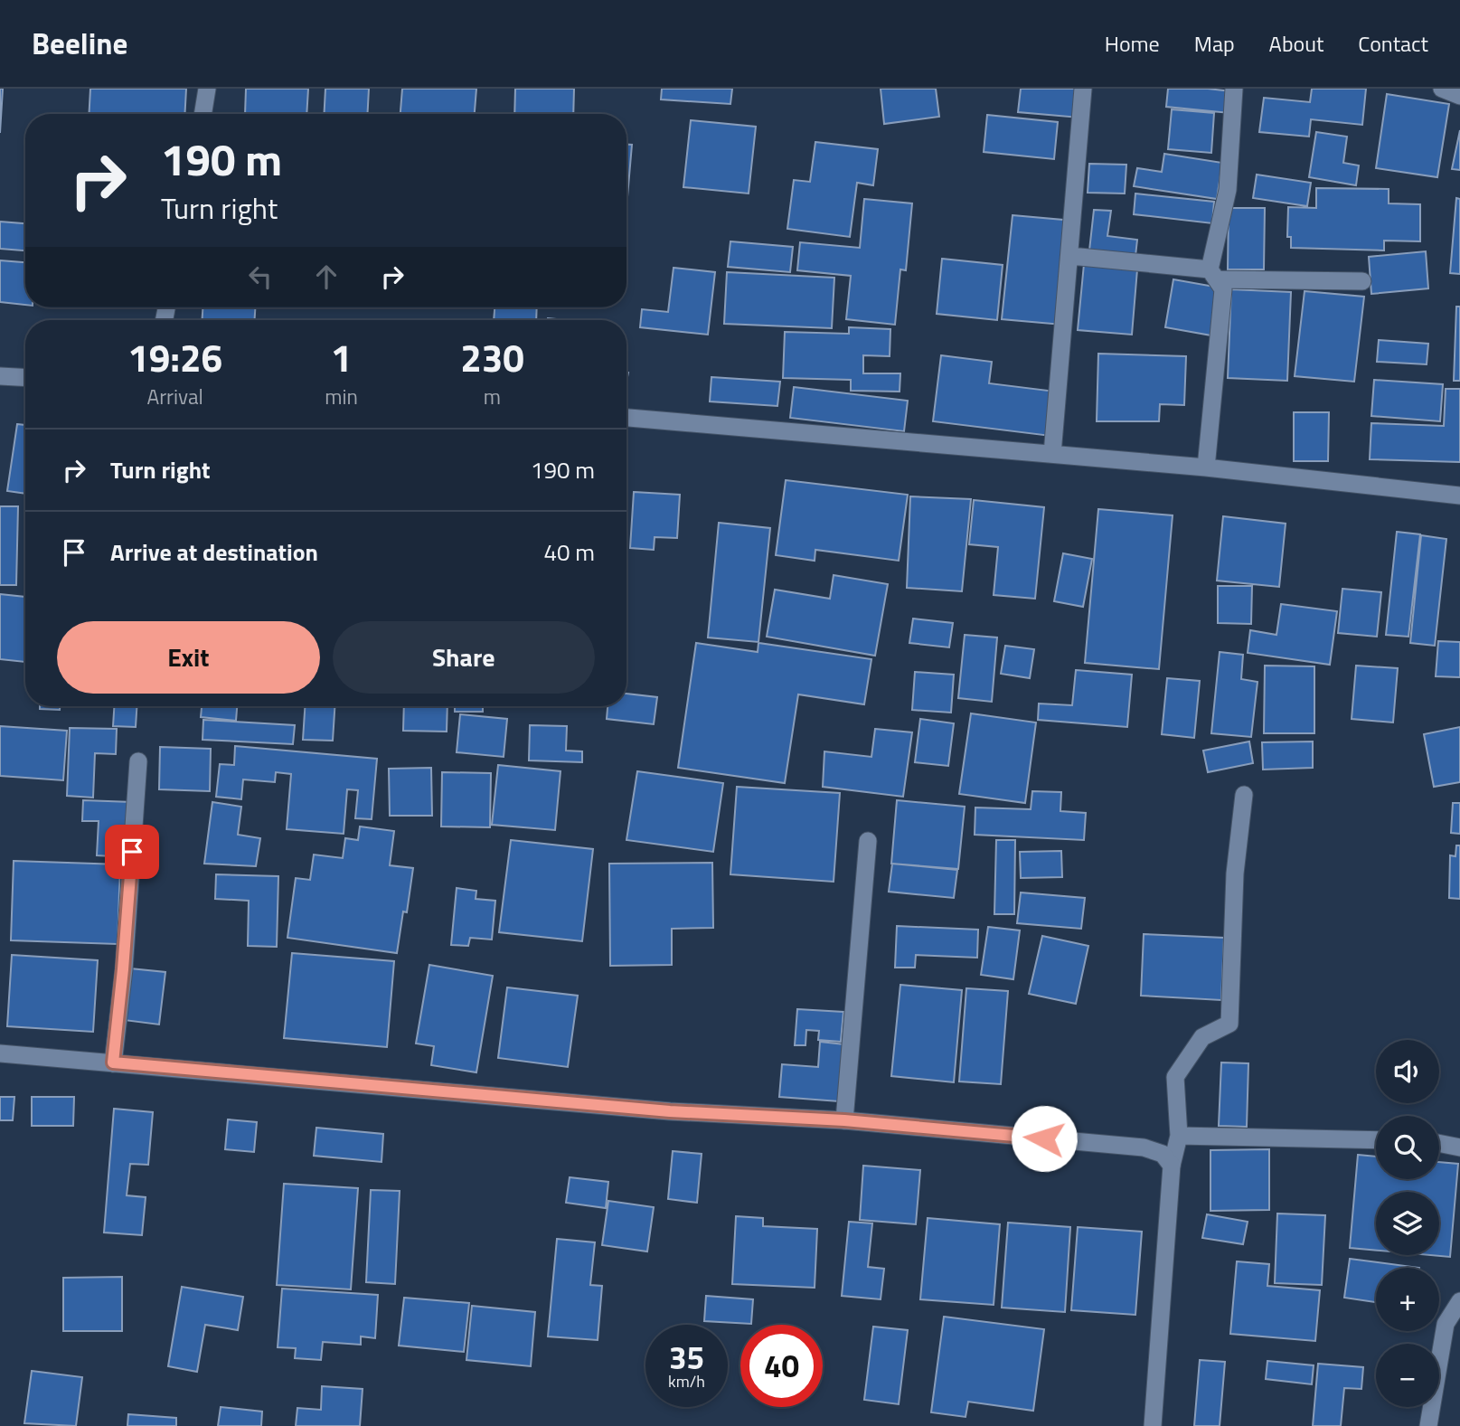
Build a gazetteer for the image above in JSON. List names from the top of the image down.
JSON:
{
  "page": {
    "header": "Beeline",
    "nav": [
      "Home",
      "Map",
      "About",
      "Contact"
    ],
    "turn": ["190 m", "Turn right"],
    "eta": [
      "19:26",
      "Arrival",
      "1",
      "min",
      "230",
      "m"
    ],
    "list": [
      {
        "name": "Turn right",
        "value": "190 m"
      },
      {
        "name": "Arrive at destination",
        "value": "40 m"
      }
    ],
    "buttons": ["Exit", "Share"],
    "map_buttons": ["+", "−"],
    "speed": "35 km/h",
    "limit": "40"
  }
}
